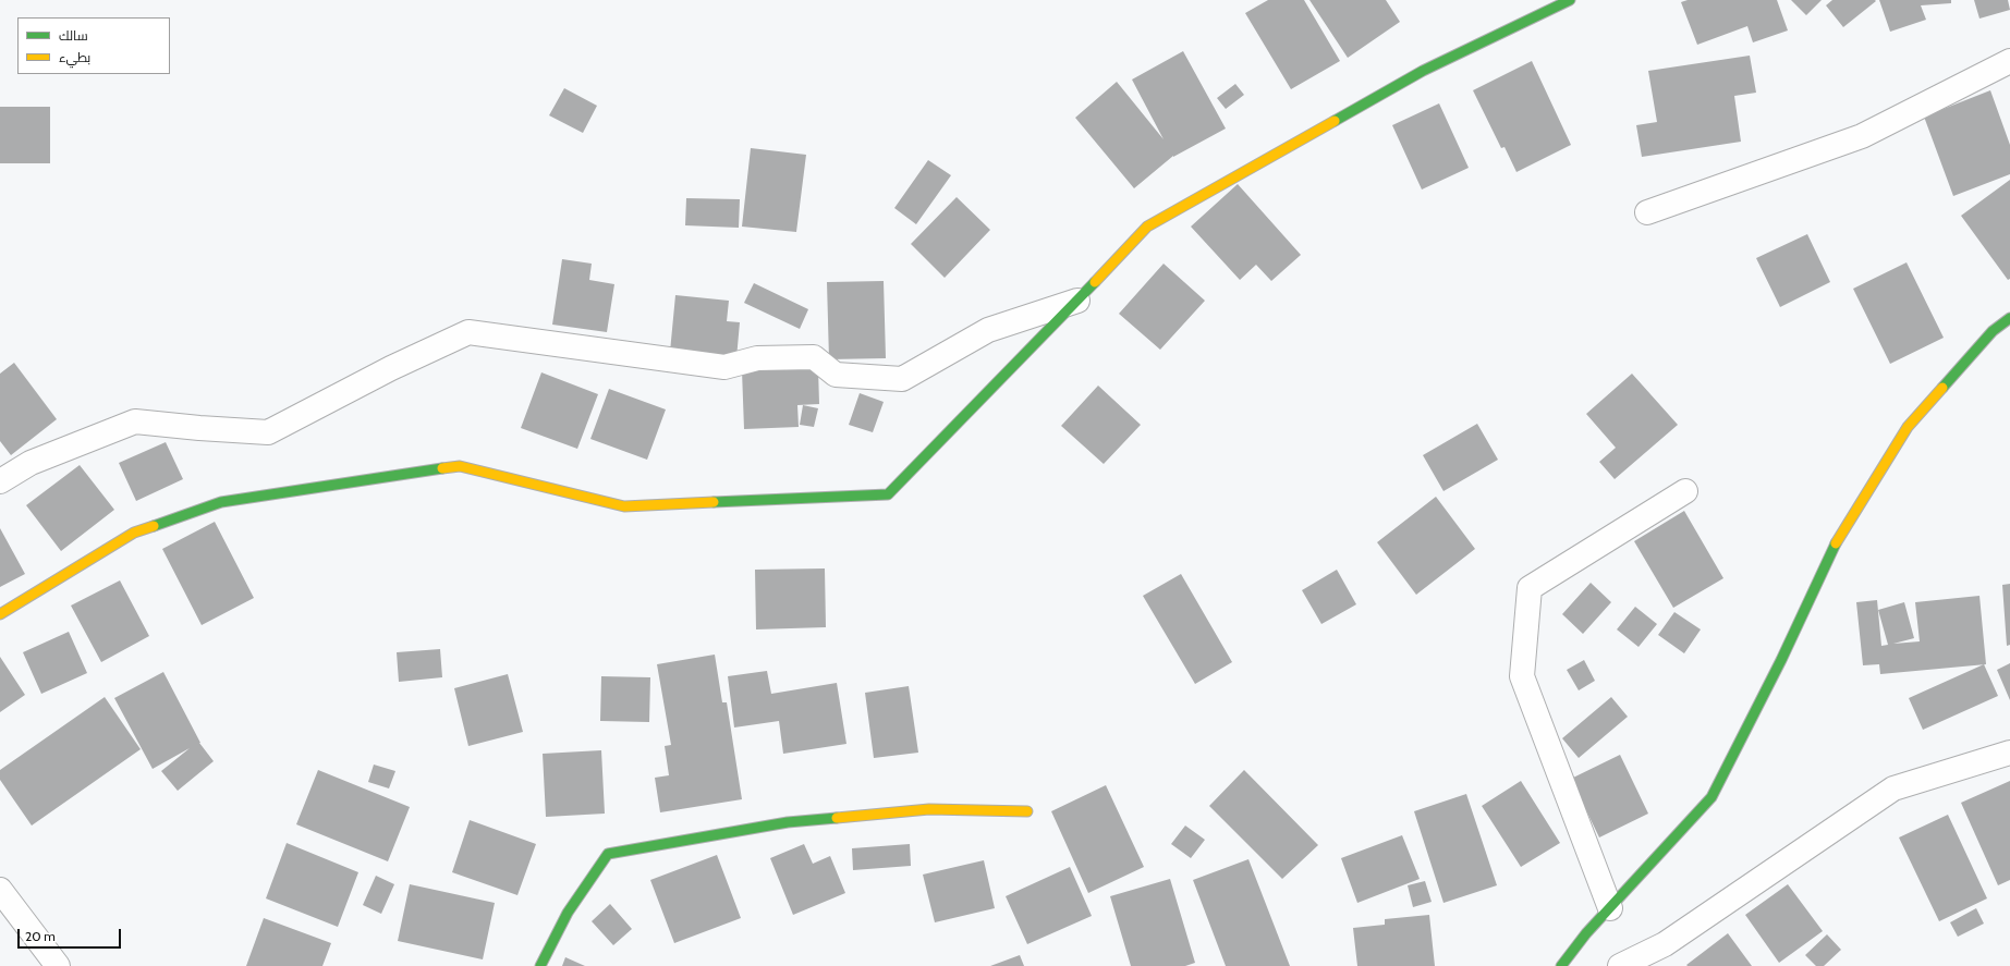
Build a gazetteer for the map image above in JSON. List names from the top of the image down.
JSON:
{
  "legend": ["سالك", "بطيء"],
  "scale_bar": "20 m"
}
